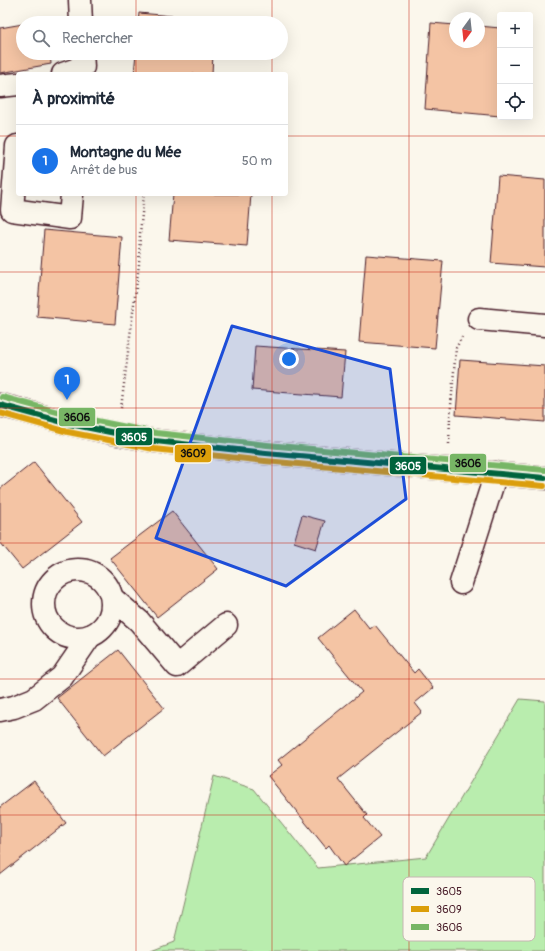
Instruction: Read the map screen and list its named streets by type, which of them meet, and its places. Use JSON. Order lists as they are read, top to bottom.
{
  "lines": ["transit line 3606", "transit line 3605", "transit line 3609"],
  "legend": ["3605", "3609", "3606"],
  "north": "bottom",
  "page": {
    "map_buttons": ["+", "−"],
    "search": "Rechercher",
    "heading": "À proximité",
    "list": [
      {
        "mark": "1",
        "name": "Montagne du Mée",
        "note": "Arrêt de bus",
        "value": "50 m"
      }
    ],
    "pins": "1"
  }
}
